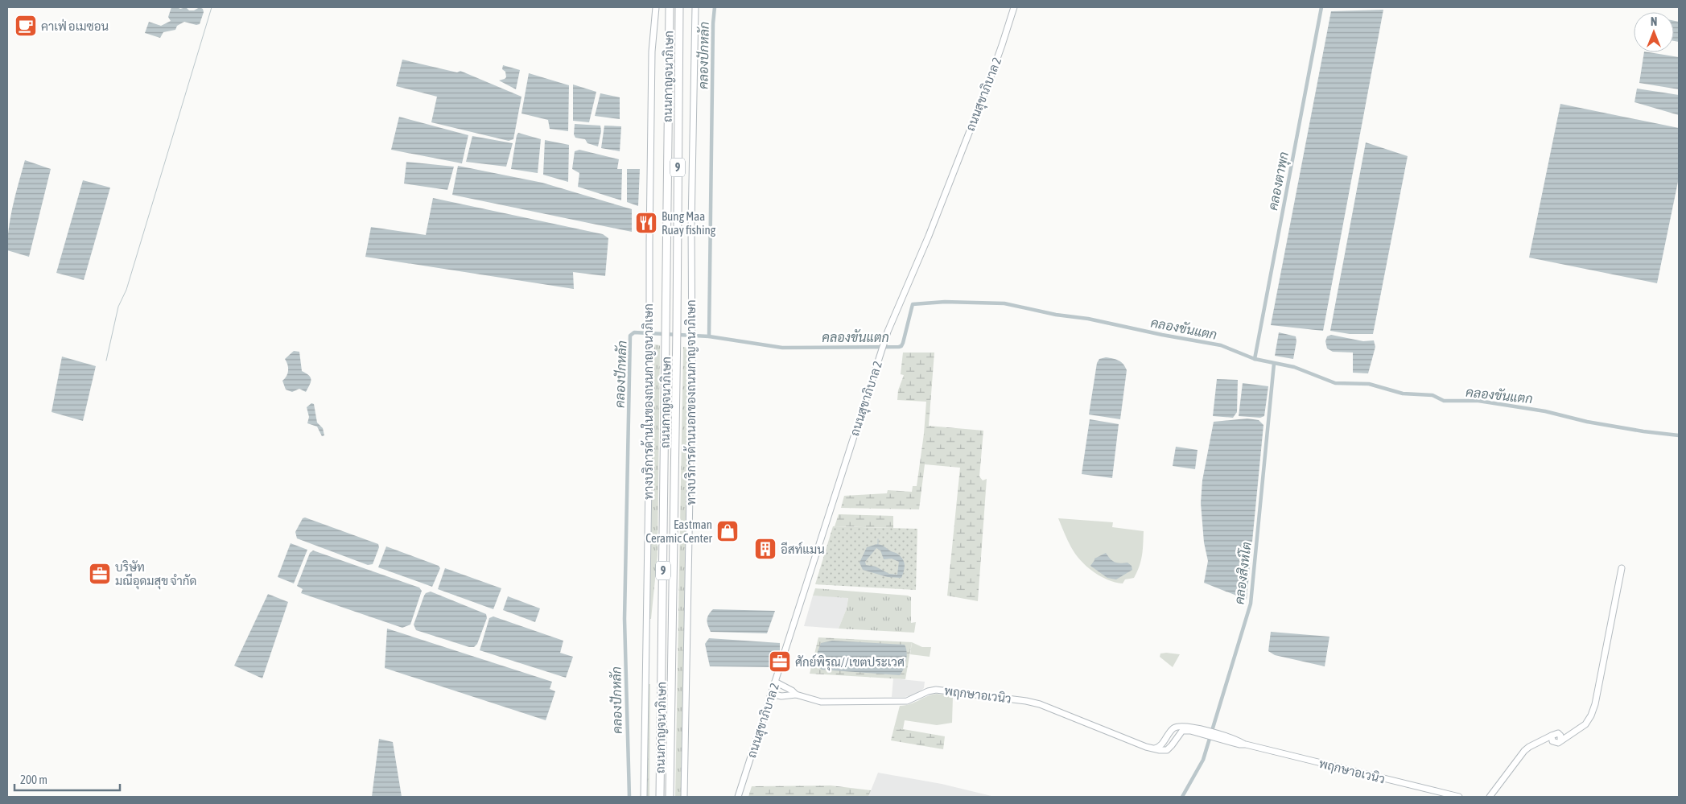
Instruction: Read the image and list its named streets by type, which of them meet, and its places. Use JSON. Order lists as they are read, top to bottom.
{
  "streets": {
    "highway": ["ถนนกาญจนาภิเษก", "9"],
    "street": [
      "ถนนสุขาภิบาล 2",
      "ทางบริการด้านในของถนนกาญจนาภิเษก",
      "ทางบริการด้านนอกของถนนกาญจนาภิเษก",
      "พฤกษาอเวนิว"
    ]
  },
  "crossings": [
    ["ถนนสุขาภิบาล 2", "พฤกษาอเวนิว"]
  ],
  "water": [
    "คลองปักหลัก",
    "คลองตาพุก",
    "คลองขันแตก",
    "คลองสิงห์โต"
  ],
  "places": {
    "cafe": ["คาเฟ่ อเมซอน"],
    "restaurant": ["Bung Maa Ruay fishing"],
    "shop": ["Eastman Ceramic Center"],
    "building": ["อีสท์แมน"],
    "office": ["บริษัท มณีอุดมสุข จำกัด", "ศักย์พิรุณ//เขตประเวศ"]
  },
  "scale_bar": "200 m",
  "north": "top"
}
